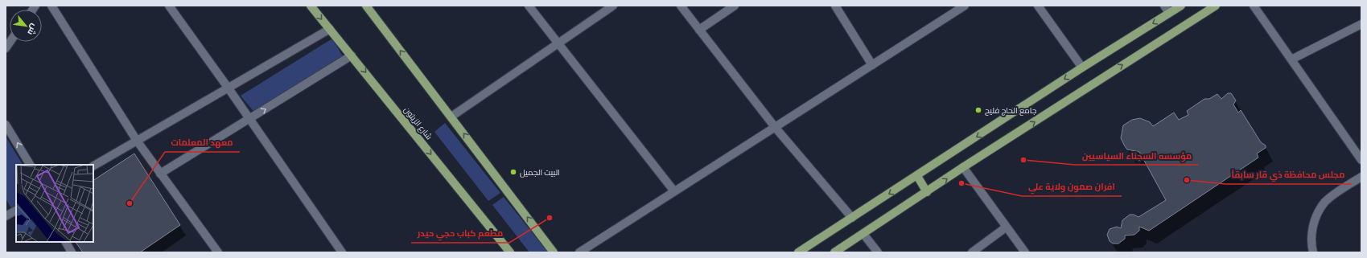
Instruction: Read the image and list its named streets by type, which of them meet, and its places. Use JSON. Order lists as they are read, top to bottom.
{
  "streets": {
    "main road": ["شارع الزيتون"]
  },
  "places": [
    "جامع الحاج فليح",
    "مؤسسه السجناء السياسيين",
    "البيت الجميل",
    "مجلس محافظة ذي قار سابقاً",
    "افران صمون ولاية علي",
    "معهد المعلمات",
    "مطعم كباب حجي حيدر"
  ],
  "north": "bottom right"
}
